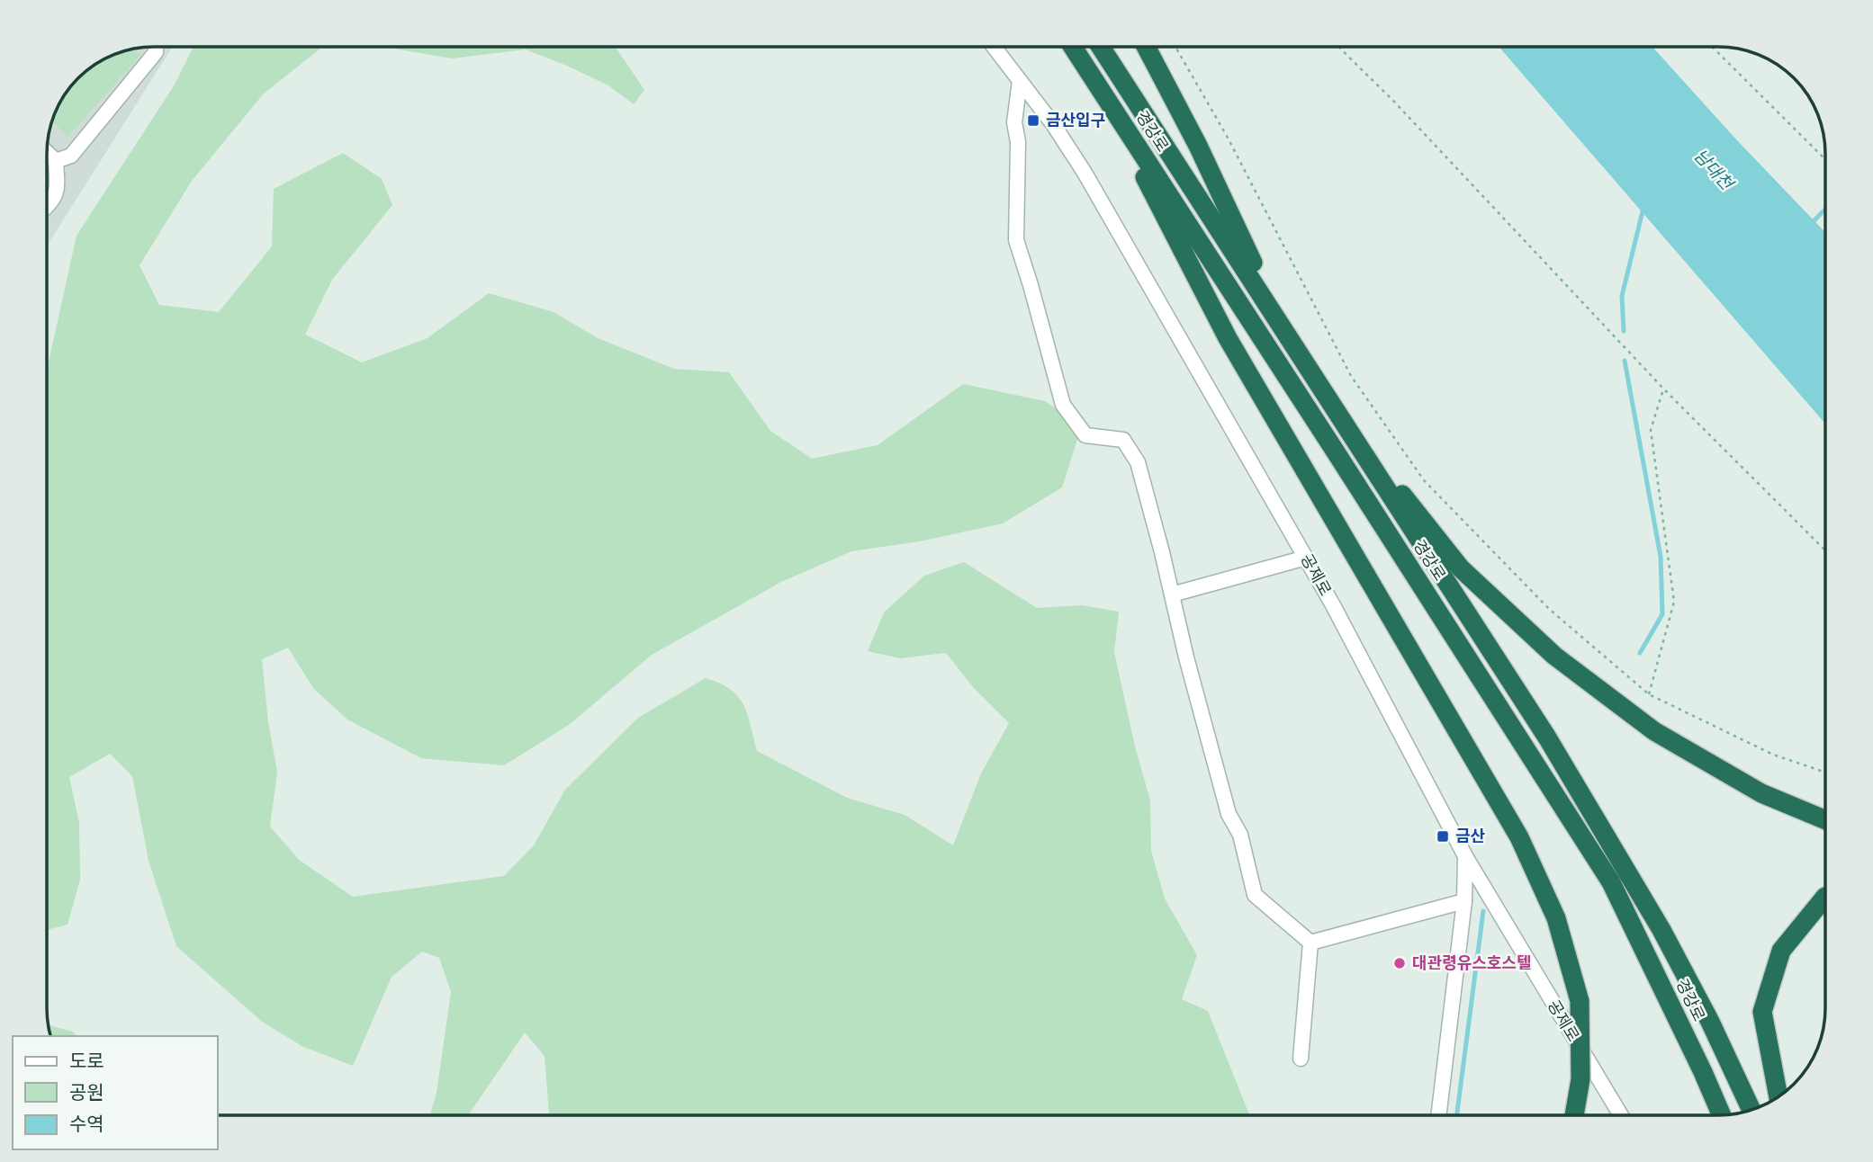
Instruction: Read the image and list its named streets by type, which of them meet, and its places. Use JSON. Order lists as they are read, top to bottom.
{
  "streets": {
    "highway": ["경강로"],
    "street": ["공제로"]
  },
  "water": ["남대천"],
  "places": {
    "transit": ["금산입구", "금산"],
    "other": ["대관령유스호스텔"]
  },
  "legend": ["도로", "공원", "수역"]
}
